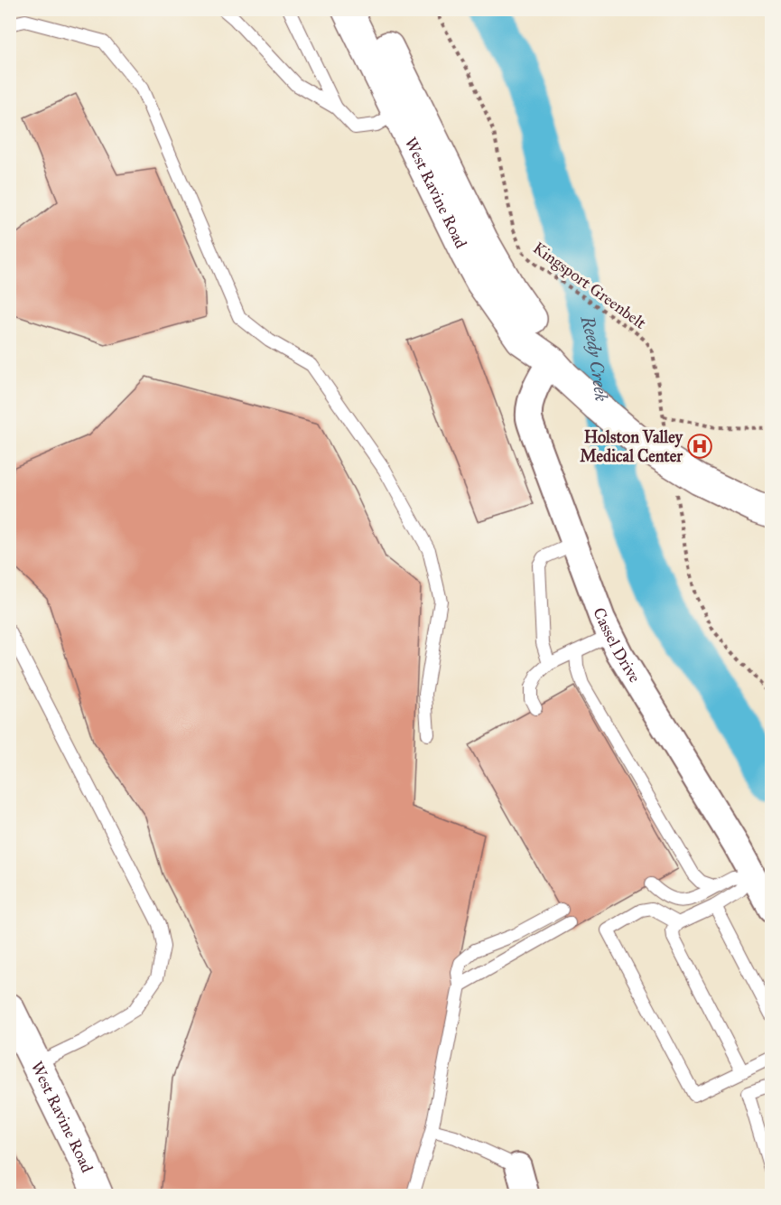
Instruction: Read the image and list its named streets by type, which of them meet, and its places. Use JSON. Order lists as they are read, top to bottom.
{
  "streets": {
    "street": ["West Ravine Road", "Cassel Drive"],
    "path": ["Kingsport Greenbelt"]
  },
  "crossings": [
    ["West Ravine Road", "Cassel Drive"]
  ],
  "water": ["Reedy Creek"],
  "places": {
    "hospital": ["Holston Valley Medical Center"]
  }
}
